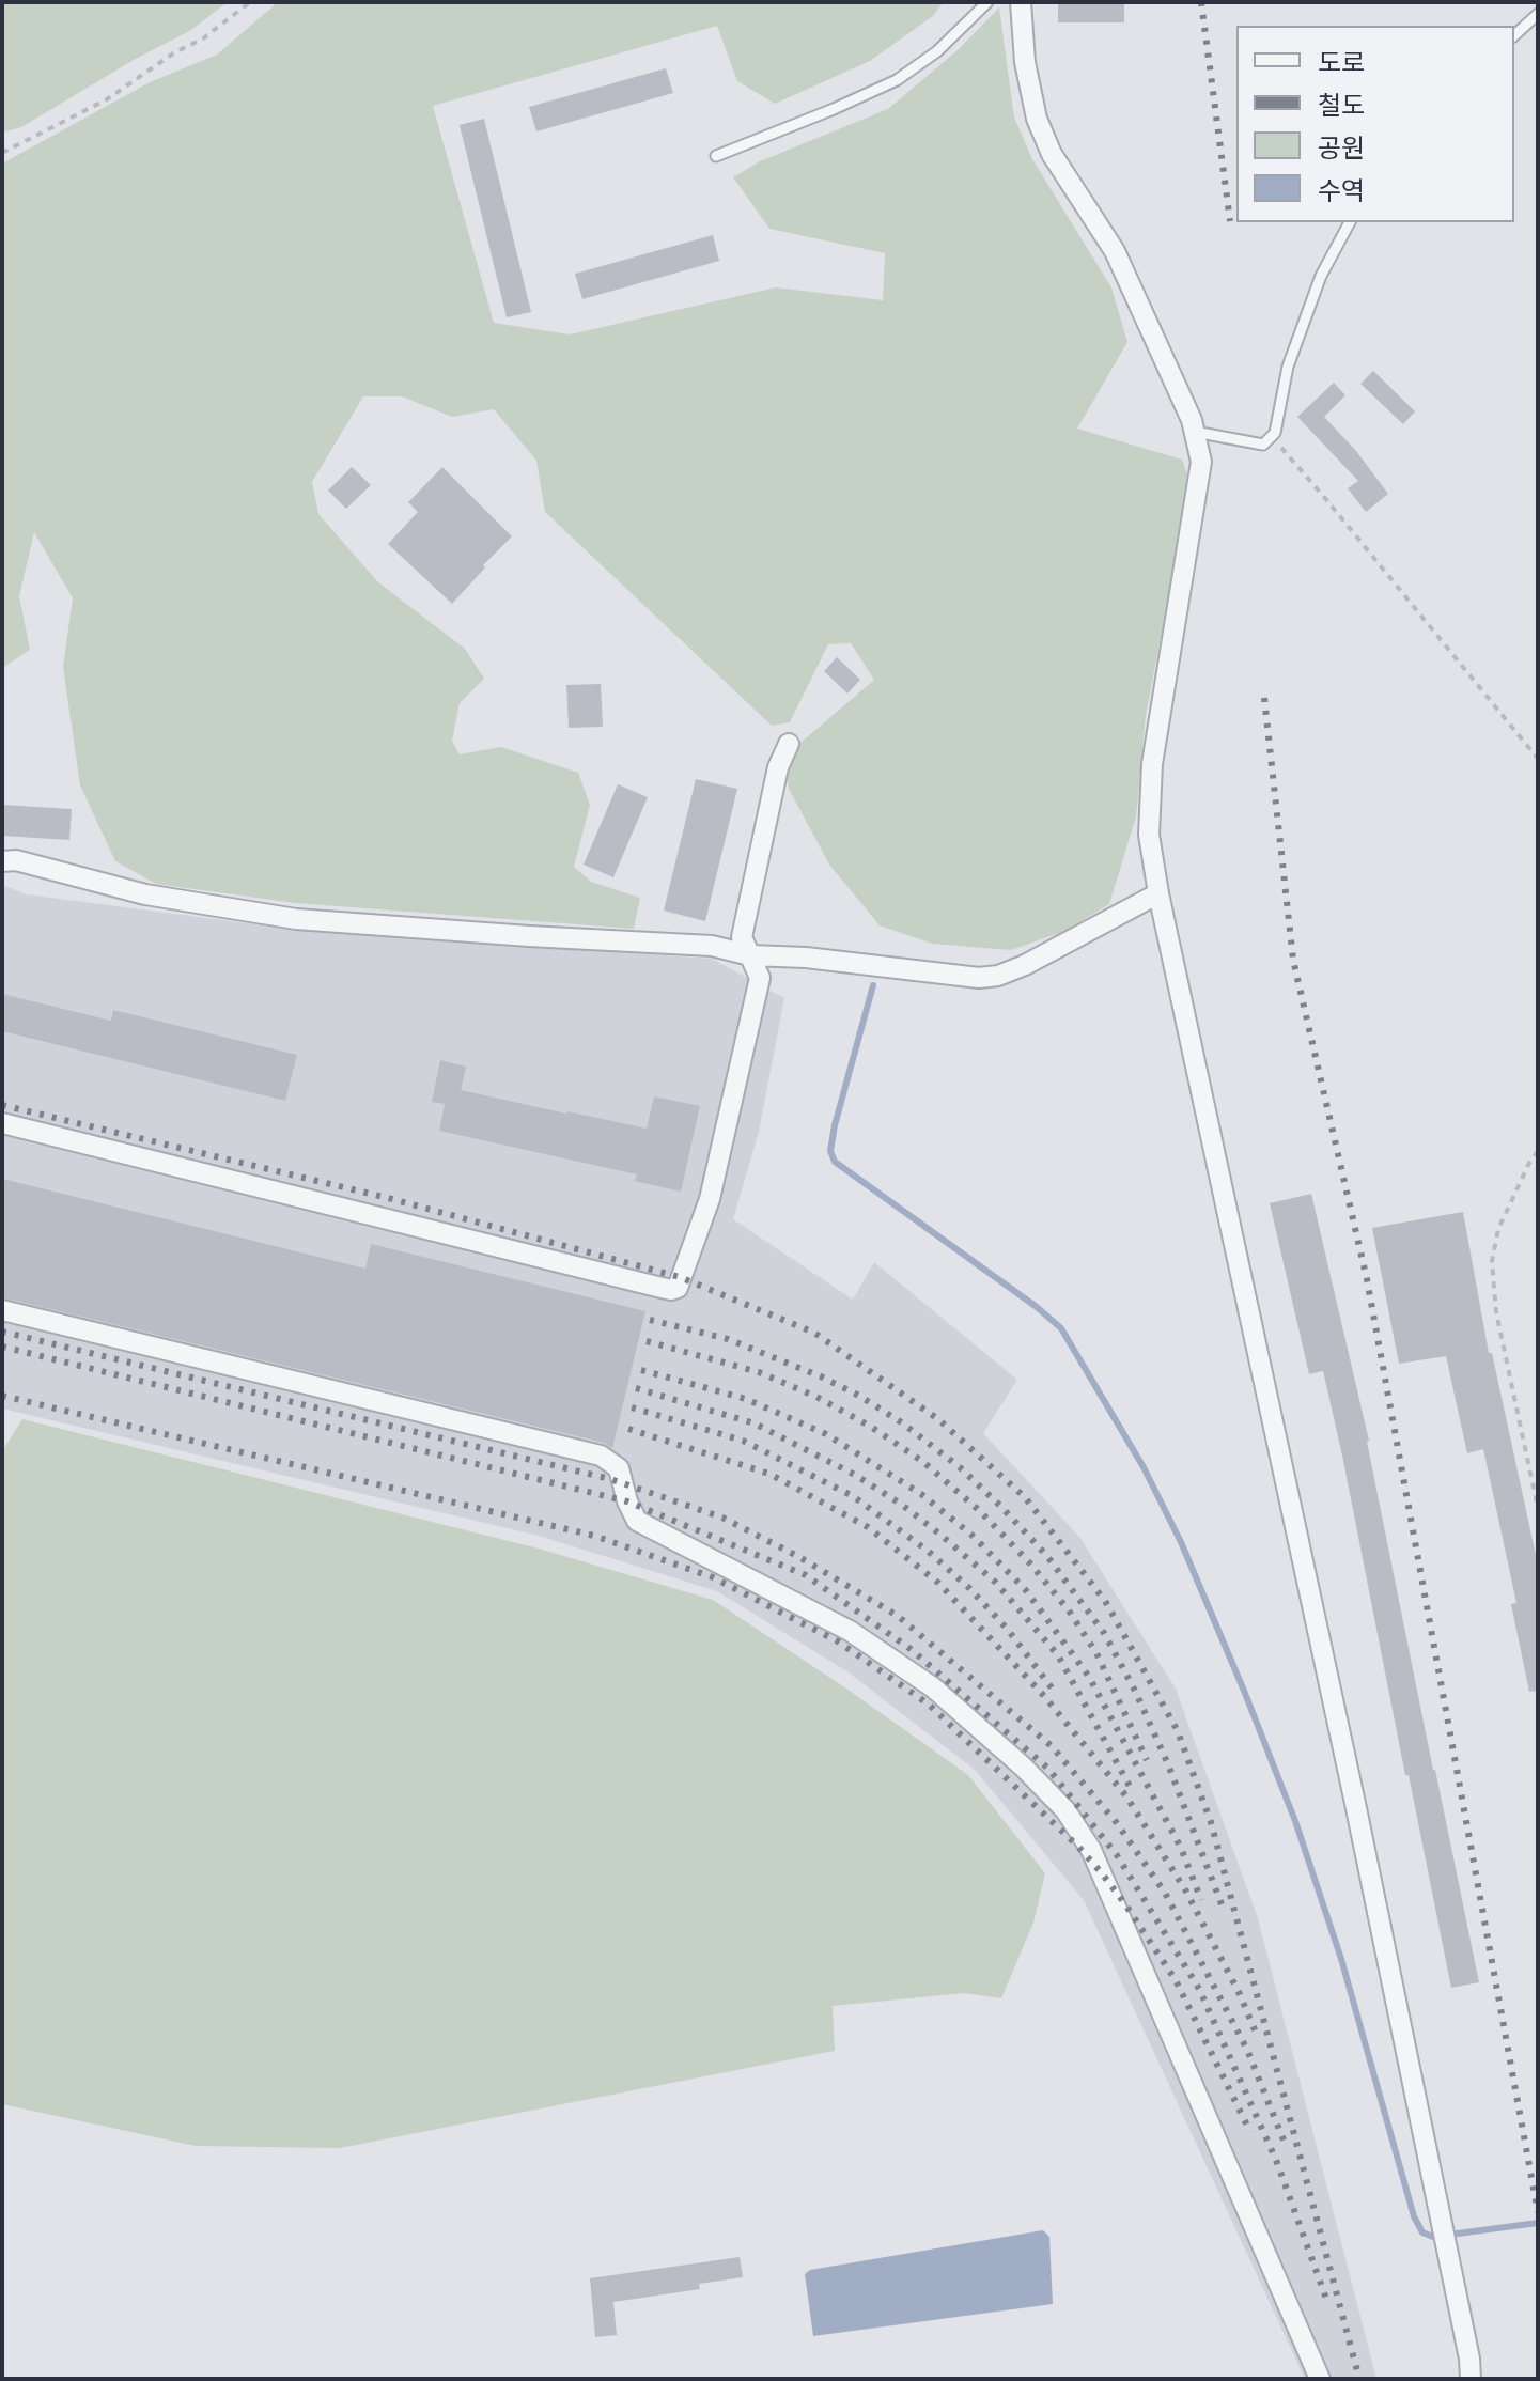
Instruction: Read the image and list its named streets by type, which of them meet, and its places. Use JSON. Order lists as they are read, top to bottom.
{
  "legend": [
    "도로",
    "철도",
    "공원",
    "수역"
  ]
}
